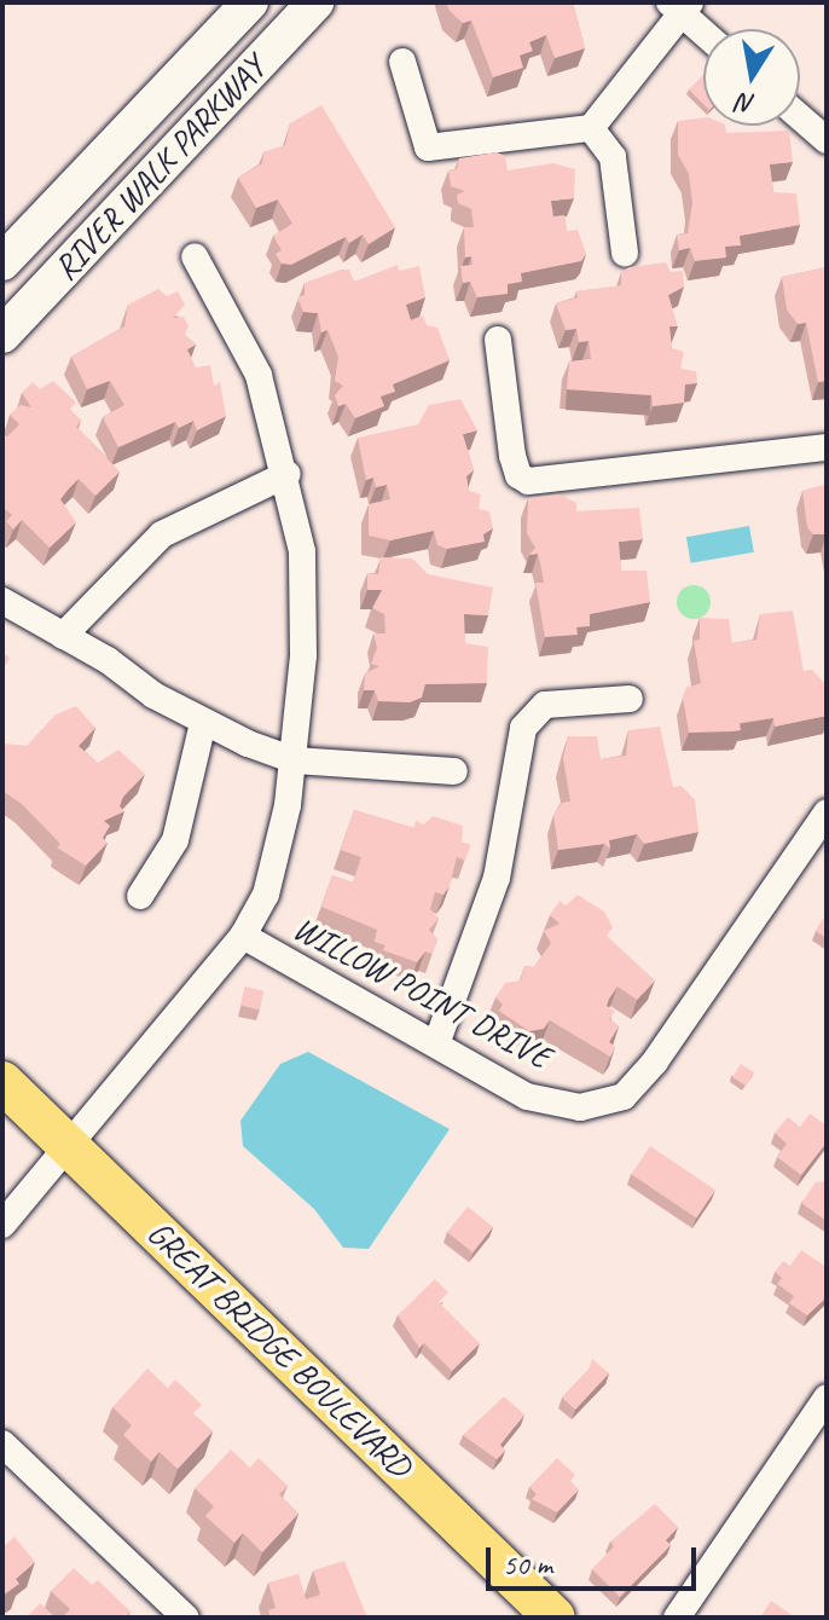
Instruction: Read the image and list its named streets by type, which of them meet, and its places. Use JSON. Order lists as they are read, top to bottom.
{
  "streets": {
    "main road": ["GREAT BRIDGE BOULEVARD"],
    "street": ["RIVER WALK PARKWAY", "WILLOW POINT DRIVE"]
  },
  "crossings": [
    ["WILLOW POINT DRIVE", "GREAT BRIDGE BOULEVARD"]
  ],
  "scale_bar": "50 m",
  "north": "bottom"
}
